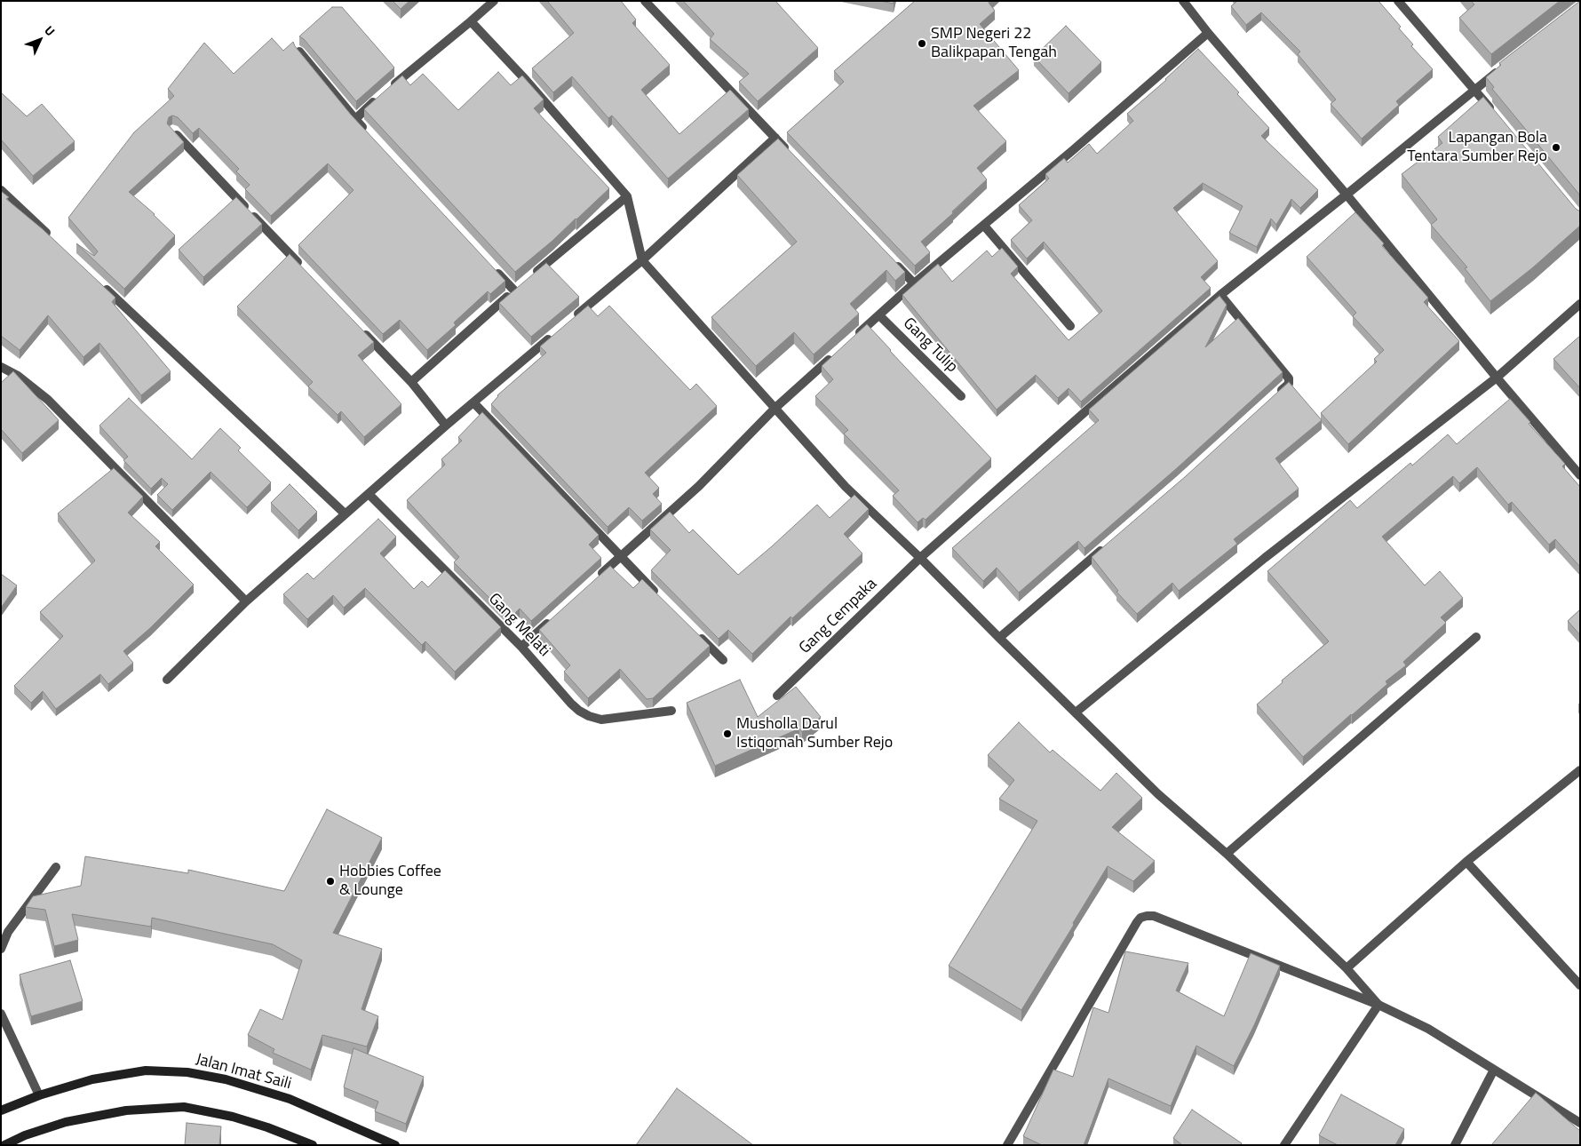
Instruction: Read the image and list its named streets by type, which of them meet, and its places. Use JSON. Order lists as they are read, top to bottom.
{
  "streets": {
    "main road": ["Jalan Imat Saili"],
    "street": ["Gang Tulip", "Gang Cempaka", "Gang Melati"]
  },
  "places": [
    "SMP Negeri 22 Balikpapan Tengah",
    "Lapangan Bola Tentara Sumber Rejo",
    "Musholla Darul Istiqomah Sumber Rejo",
    "Hobbies Coffee & Lounge"
  ],
  "north": "top right"
}
